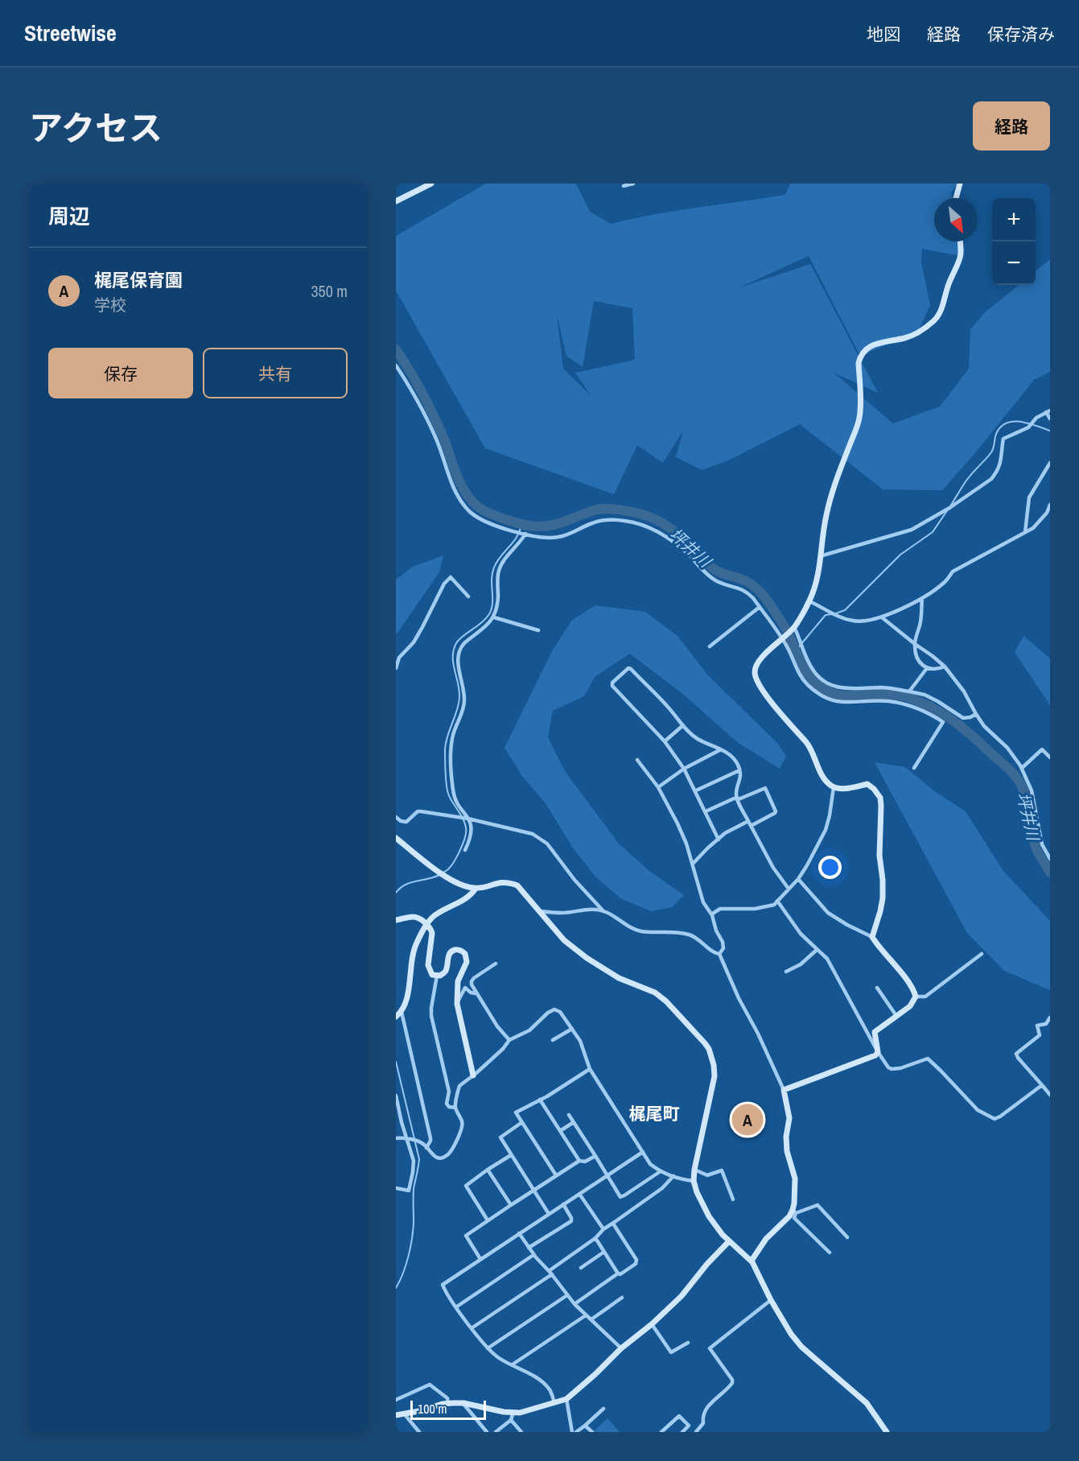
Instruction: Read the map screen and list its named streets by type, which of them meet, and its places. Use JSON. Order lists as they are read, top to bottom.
{
  "districts": ["梶尾町"],
  "water": ["坪井川"],
  "scale_bar": "100 m",
  "north": "bottom right",
  "page": {
    "header": "Streetwise",
    "nav": ["地図", "経路", "保存済み"],
    "title": "アクセス",
    "buttons": [
      "経路",
      ["保存", "共有"]
    ],
    "heading": "周辺",
    "map_buttons": ["+", "−"],
    "list": [
      {
        "mark": "A",
        "name": "梶尾保育園",
        "note": "学校",
        "value": "350 m"
      }
    ],
    "pins": "A",
    "scale": "100 m"
  }
}
